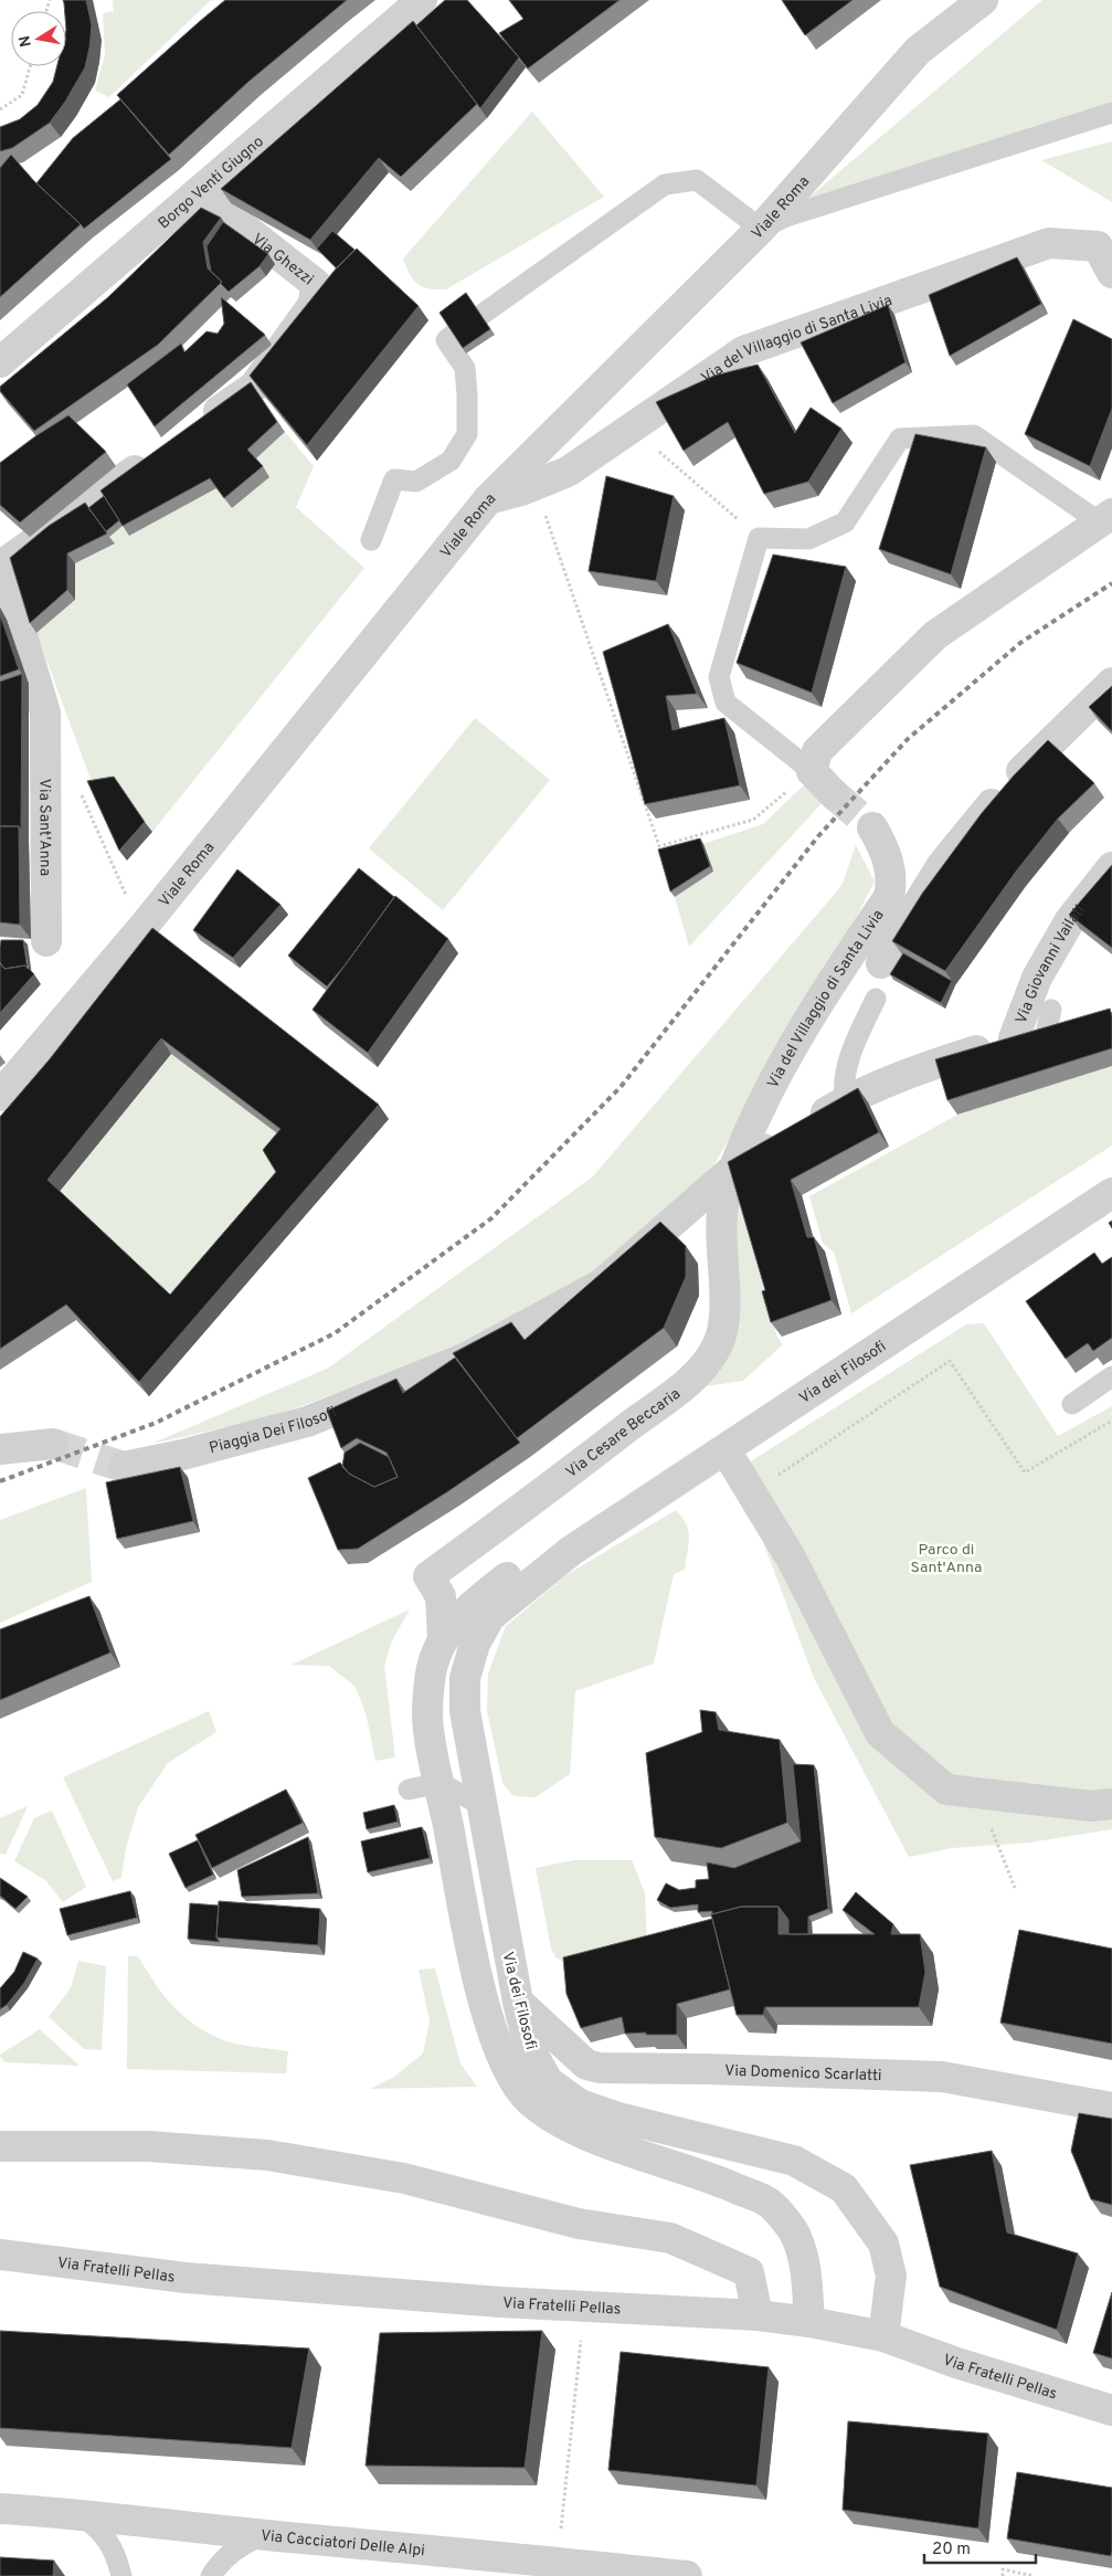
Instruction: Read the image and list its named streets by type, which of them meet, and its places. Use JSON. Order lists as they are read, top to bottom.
{
  "streets": {
    "street": [
      "Borgo Venti Giugno",
      "Viale Roma",
      "Via Ghezzi",
      "Via del Villaggio di Santa Livia",
      "Via Sant'Anna",
      "Via Giovanni Vailati",
      "Via dei Filosofi",
      "Piaggia Dei Filosofi",
      "Via Cesare Beccaria",
      "Via Domenico Scarlatti",
      "Via Fratelli Pellas",
      "Via Cacciatori Delle Alpi"
    ]
  },
  "crossings": [
    ["Borgo Venti Giugno", "Via Ghezzi"],
    ["Viale Roma", "Via del Villaggio di Santa Livia"],
    ["Via del Villaggio di Santa Livia", "Piaggia Dei Filosofi"],
    ["Via del Villaggio di Santa Livia", "Via Cesare Beccaria"],
    ["Via Giovanni Vailati", "Piaggia Dei Filosofi"],
    ["Via dei Filosofi", "Via Cesare Beccaria"],
    ["Via dei Filosofi", "Via Domenico Scarlatti"],
    ["Via dei Filosofi", "Via Fratelli Pellas"],
    ["Piaggia Dei Filosofi", "Via Cesare Beccaria"]
  ],
  "parks": ["Parco di Sant'Anna"],
  "scale_bar": "20 m",
  "north": "left"
}
